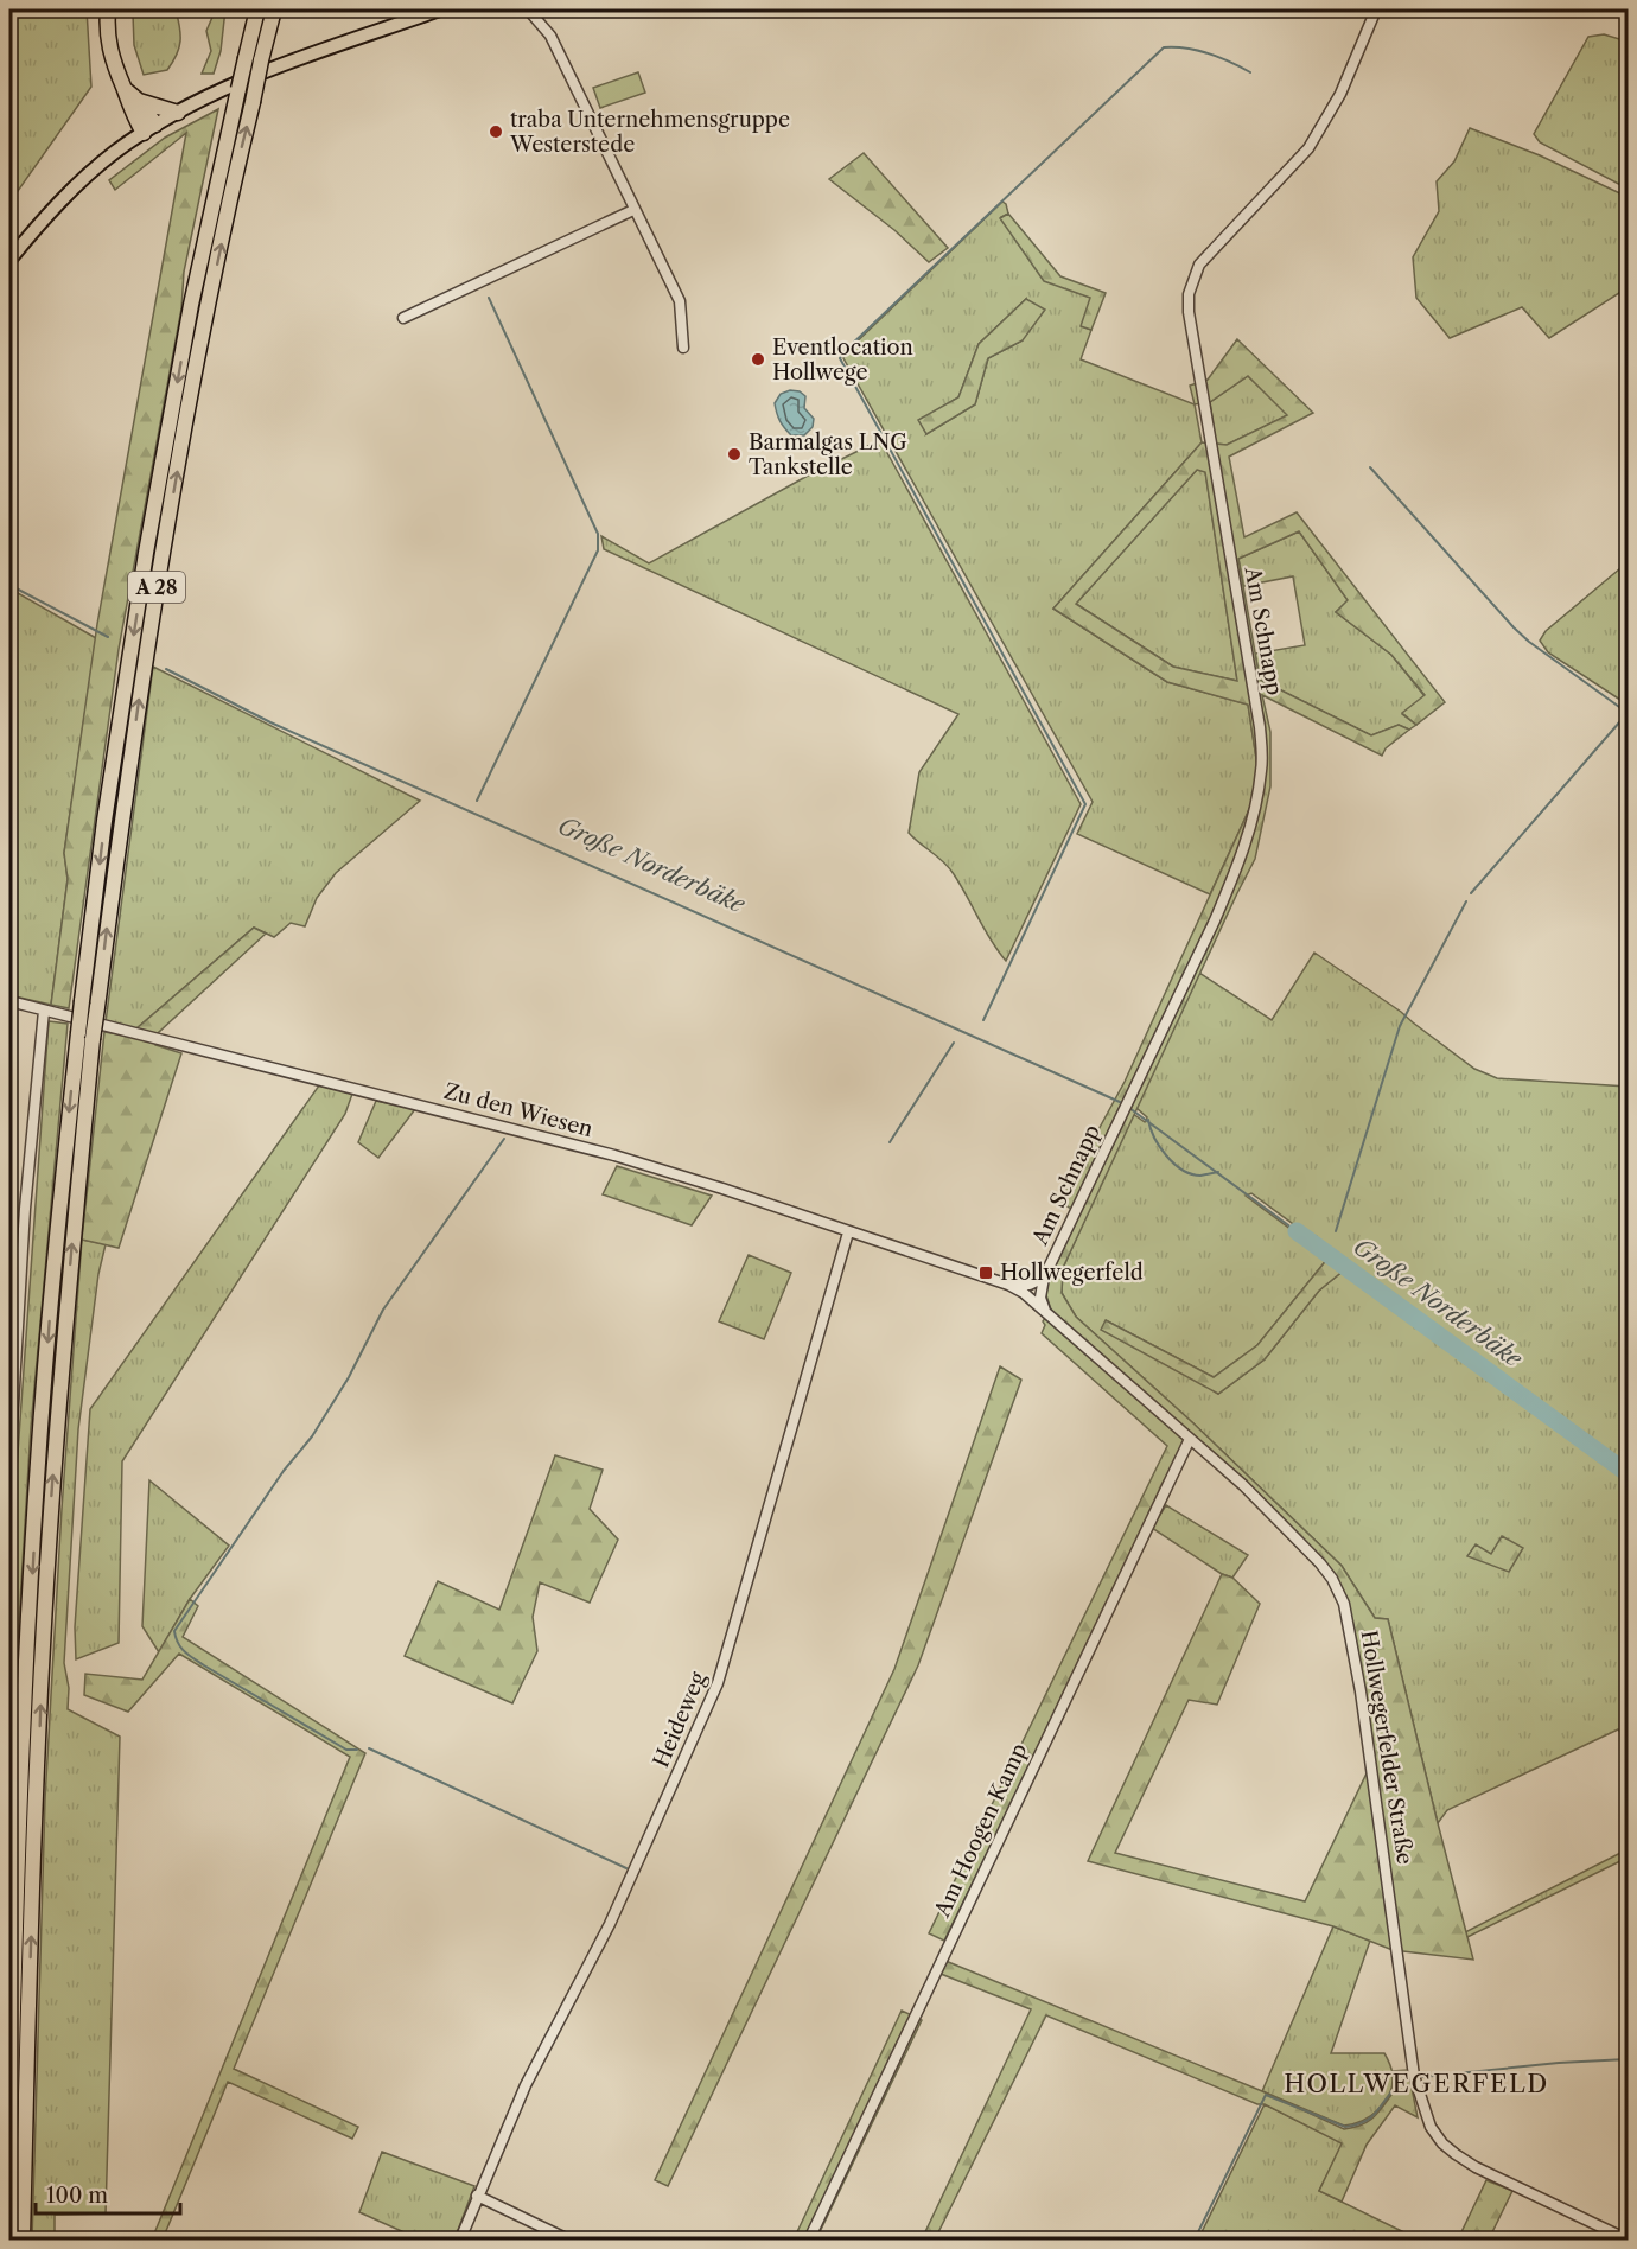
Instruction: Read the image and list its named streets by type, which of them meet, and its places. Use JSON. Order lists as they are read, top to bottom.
{
  "streets": {
    "highway": ["A 28"],
    "street": [
      "Am Schnapp",
      "Zu den Wiesen",
      "Heideweg",
      "Hollwegerfelder Straße",
      "Am Hoogen Kamp"
    ]
  },
  "crossings": [
    ["Am Schnapp", "Zu den Wiesen"],
    ["Am Schnapp", "Hollwegerfelder Straße"],
    ["Zu den Wiesen", "Heideweg"],
    ["Zu den Wiesen", "Hollwegerfelder Straße"],
    ["Hollwegerfelder Straße", "Am Hoogen Kamp"]
  ],
  "districts": ["HOLLWEGERFELD"],
  "water": ["Große Norderbäke"],
  "places": {
    "other": ["traba Unternehmensgruppe Westerstede", "Eventlocation Hollwege", "Barmalgas LNG Tankstelle"],
    "transit": ["Hollwegerfeld"]
  },
  "scale_bar": "100 m"
}
